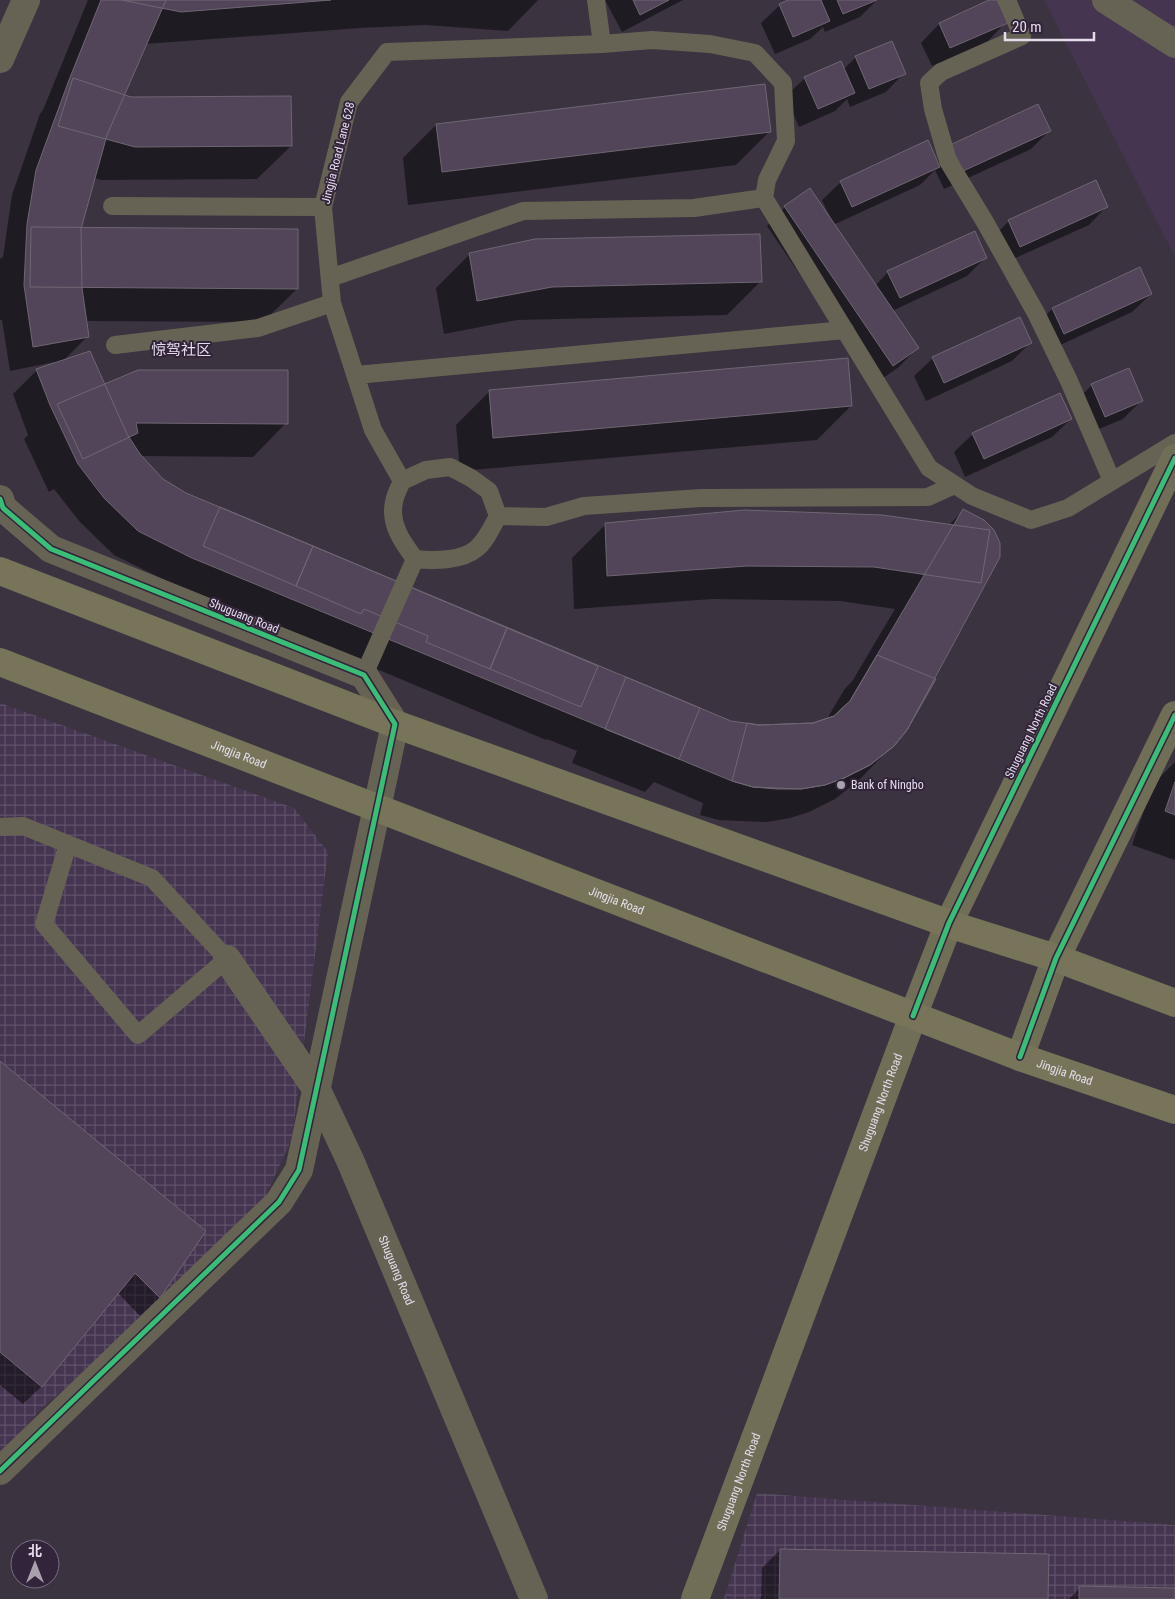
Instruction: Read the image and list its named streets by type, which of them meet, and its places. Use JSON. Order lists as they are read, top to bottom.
{
  "streets": {
    "main road": ["Shuguang North Road", "Jingjia Road"],
    "street": ["Shuguang Road"],
    "lane": ["Jingjia Road Lane 628"]
  },
  "crossings": [
    ["Shuguang North Road", "Jingjia Road"]
  ],
  "districts": ["惊驾社区"],
  "places": ["Bank of Ningbo"],
  "scale_bar": "20 m",
  "north": "top"
}
